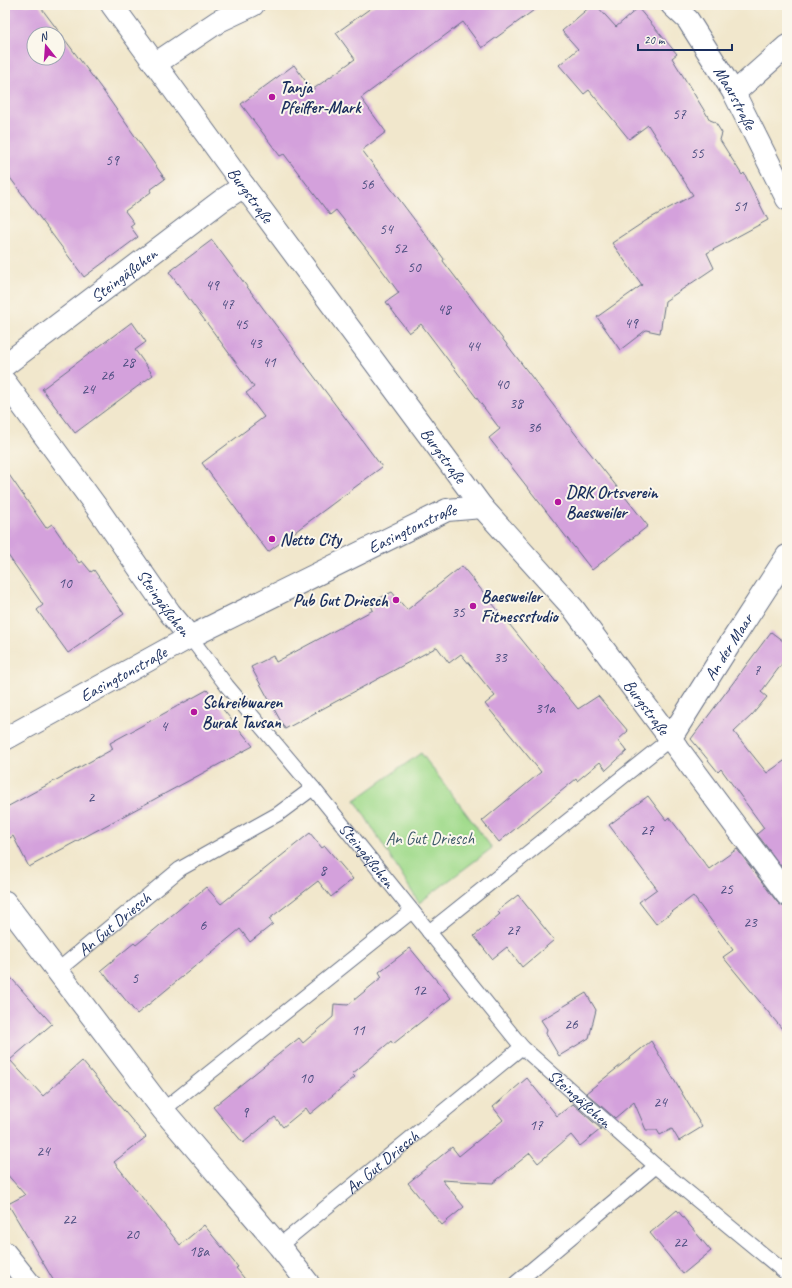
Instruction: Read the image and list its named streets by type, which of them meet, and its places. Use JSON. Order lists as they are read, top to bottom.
{
  "streets": {
    "street": [
      "Maarstraße",
      "Burgstraße",
      "Steingäßchen",
      "Easingtonstraße",
      "An der Maar"
    ],
    "lane": ["An Gut Driesch"]
  },
  "crossings": [
    ["Burgstraße", "Steingäßchen"],
    ["Burgstraße", "Easingtonstraße"],
    ["Burgstraße", "An der Maar"],
    ["Steingäßchen", "Easingtonstraße"],
    ["Steingäßchen", "An Gut Driesch"]
  ],
  "parks": ["An Gut Driesch"],
  "places": [
    "Tanja Pfeiffer-Mark",
    "DRK Ortsverein Baesweiler",
    "Netto City",
    "Pub Gut Driesch",
    "Baesweiler Fitnessstudio",
    "Schreibwaren Burak Tavsan"
  ],
  "house_numbers": [
    "57",
    "55",
    "59",
    "56",
    "51",
    "54",
    "52",
    "50",
    "49",
    "47",
    "48",
    "49",
    "45",
    "43",
    "44",
    "28",
    "41",
    "26",
    "40",
    "24",
    "38",
    "36",
    "10",
    "35",
    "33",
    "7",
    "31a",
    "4",
    "2",
    "27",
    "8",
    "25",
    "23",
    "6",
    "27",
    "5",
    "12",
    "26",
    "11",
    "10",
    "24",
    "9",
    "17",
    "24",
    "22",
    "20",
    "22",
    "18a"
  ],
  "scale_bar": "20 m",
  "north": "top"
}
